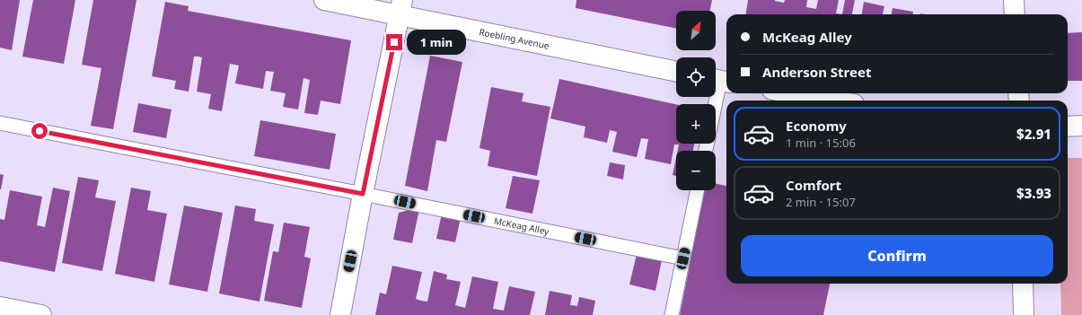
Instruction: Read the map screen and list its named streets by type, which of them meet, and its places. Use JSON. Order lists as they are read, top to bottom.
{
  "streets": {
    "street": ["Roebling Avenue"],
    "lane": ["McKeag Alley"]
  },
  "north": "top right",
  "page": {
    "map_buttons": ["+", "−"],
    "banner": ["McKeag Alley", "Anderson Street"],
    "bubble": "1 min",
    "list": [
      {
        "name": "Economy",
        "note": "1 min · 15:06",
        "value": "$2.91"
      },
      {
        "name": "Comfort",
        "note": "2 min · 15:07",
        "value": "$3.93"
      }
    ],
    "buttons": "Confirm"
  }
}
